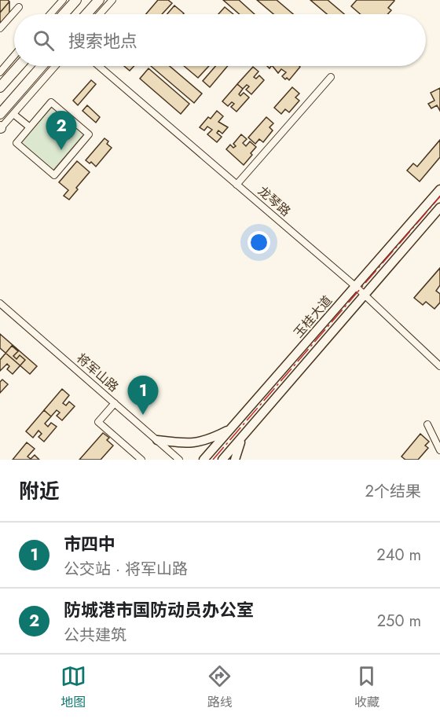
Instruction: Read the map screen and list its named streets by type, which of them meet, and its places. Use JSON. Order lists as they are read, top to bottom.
{
  "streets": {
    "main road": ["玉桂大道"],
    "street": ["龙琴路", "将军山路"]
  },
  "crossings": [
    ["龙琴路", "玉桂大道"]
  ],
  "page": {
    "search": "搜索地点",
    "pins": ["2", "1"],
    "heading": ["附近", "2个结果"],
    "list": [
      {
        "mark": "1",
        "name": "市四中",
        "note": "公交站 · 将军山路",
        "value": "240 m"
      },
      {
        "mark": "2",
        "name": "防城港市国防动员办公室",
        "note": "公共建筑",
        "value": "250 m"
      }
    ],
    "nav": ["地图", "路线", "收藏"]
  }
}
